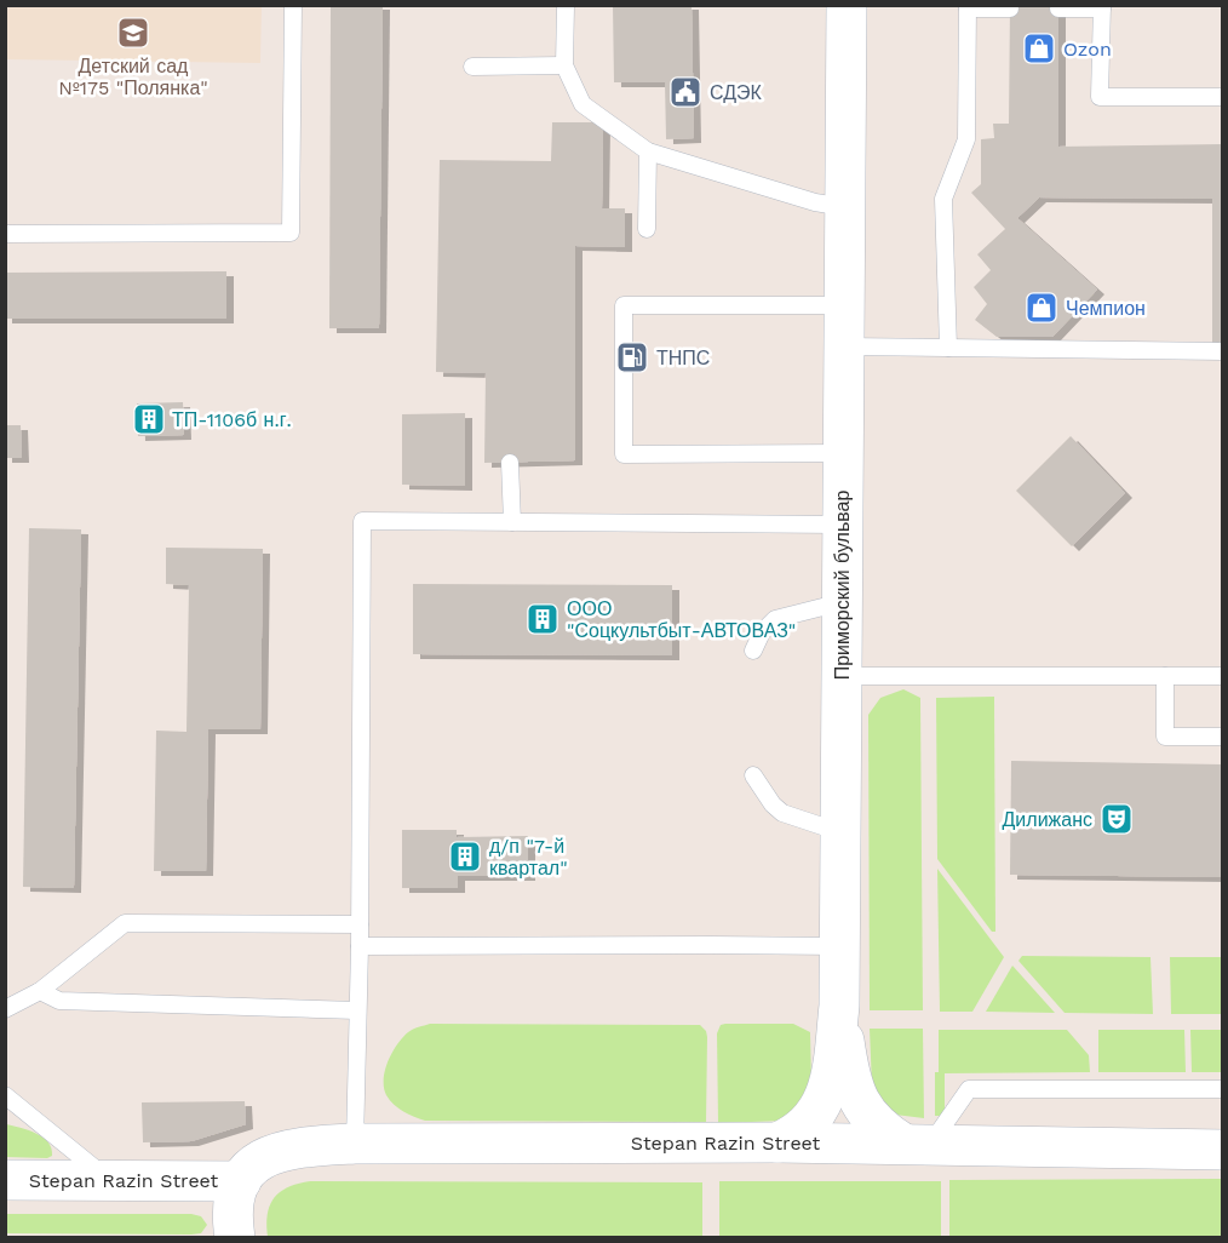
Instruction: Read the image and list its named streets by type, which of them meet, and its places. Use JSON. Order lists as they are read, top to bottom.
{
  "streets": {
    "main road": ["Приморский бульвар", "Stepan Razin Street"]
  },
  "crossings": [
    ["Приморский бульвар", "Stepan Razin Street"]
  ],
  "places": {
    "school or university": ["Детский сад №175 \"Полянка\""],
    "shop": ["Ozon", "Чемпион"],
    "public building": ["СДЭК"],
    "fuel station": ["ТНПС"],
    "building": ["ТП-1106б н.г.", "ООО \"Соцкультбыт-АВТОВАЗ\"", "д/п \"7-й квартал\""],
    "theatre": ["Дилижанс"]
  }
}
